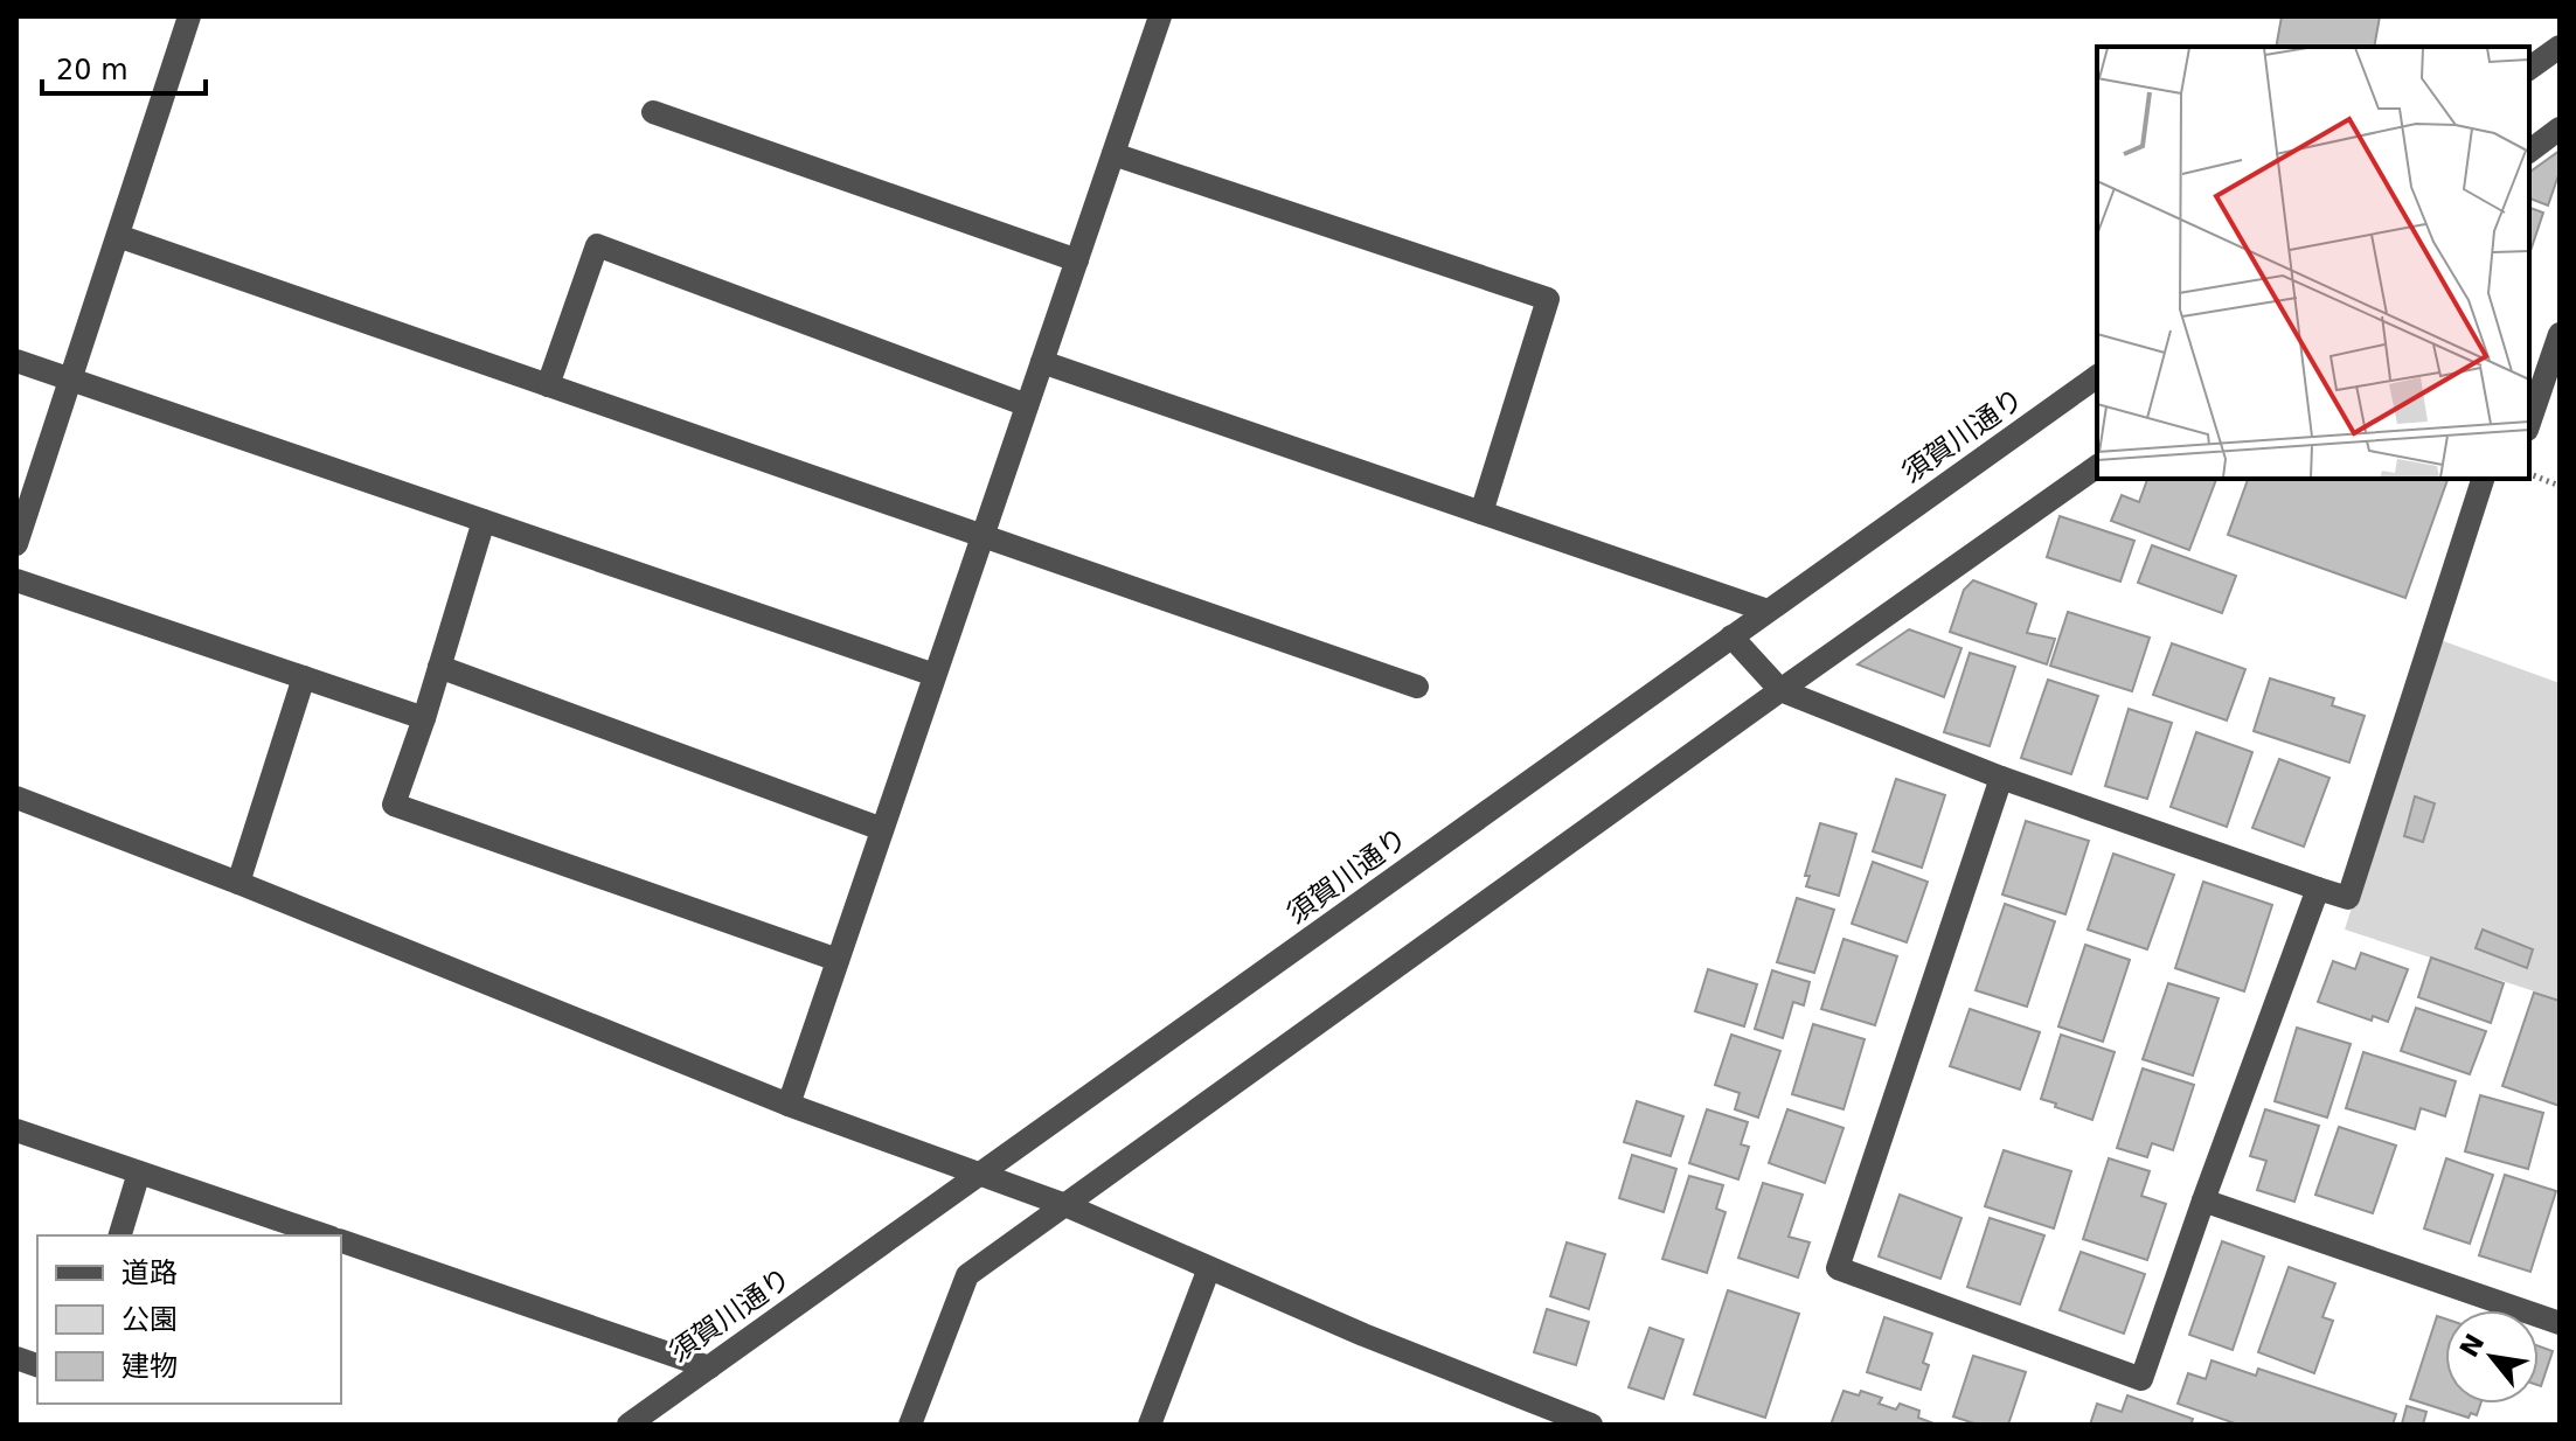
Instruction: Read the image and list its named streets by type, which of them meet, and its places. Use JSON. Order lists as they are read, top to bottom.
{
  "streets": {
    "street": ["須賀川通り"]
  },
  "legend": ["道路", "公園", "建物"],
  "scale_bar": "20 m",
  "north": "top left"
}
